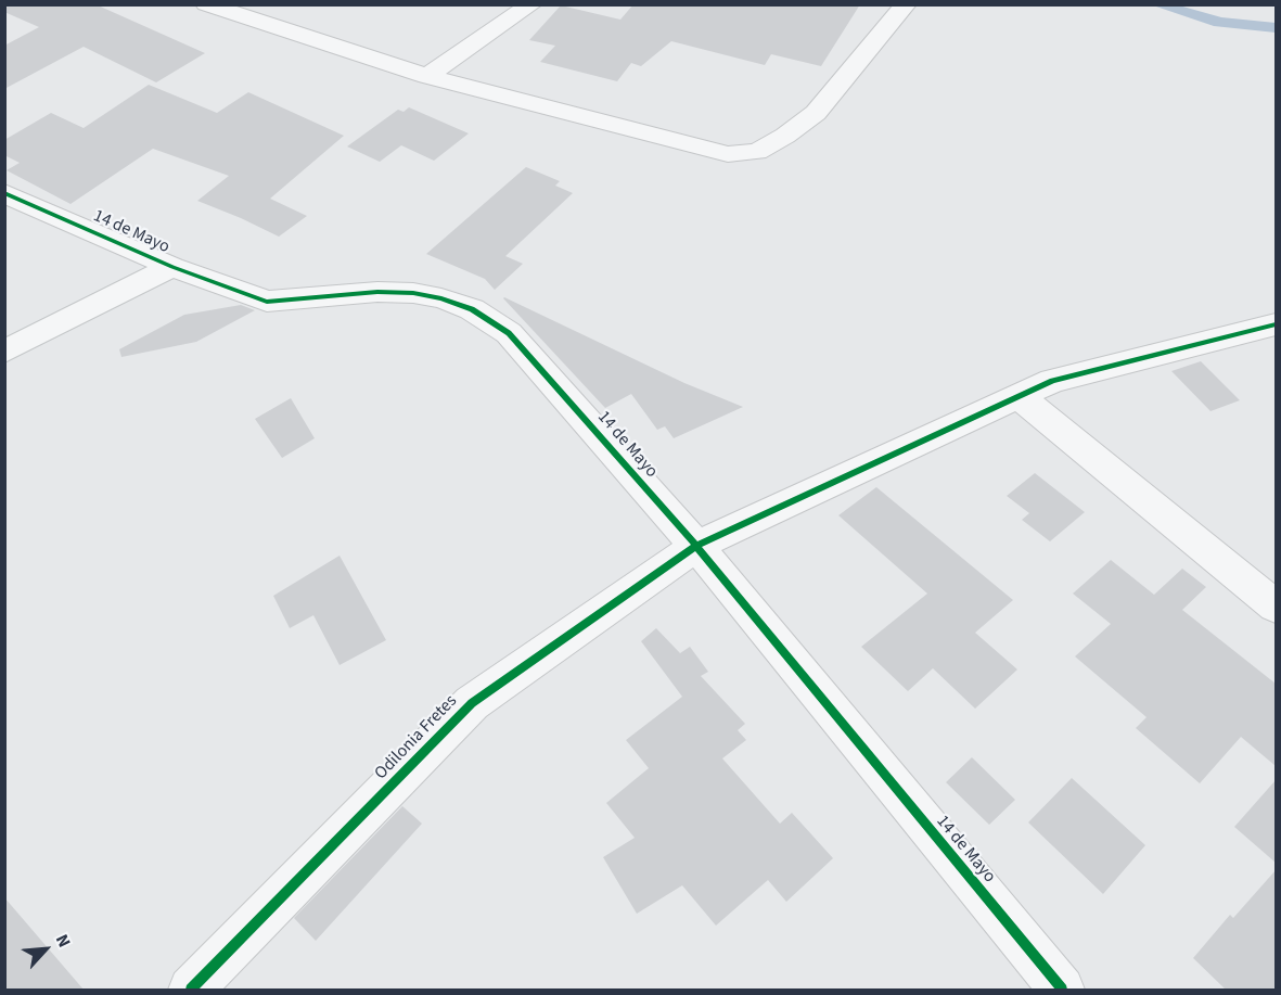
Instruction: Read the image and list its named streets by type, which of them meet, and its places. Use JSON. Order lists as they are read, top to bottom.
{
  "streets": {
    "street": ["14 de Mayo", "Odilonia Fretes"]
  },
  "crossings": [
    ["14 de Mayo", "Odilonia Fretes"]
  ],
  "north": "top right"
}
